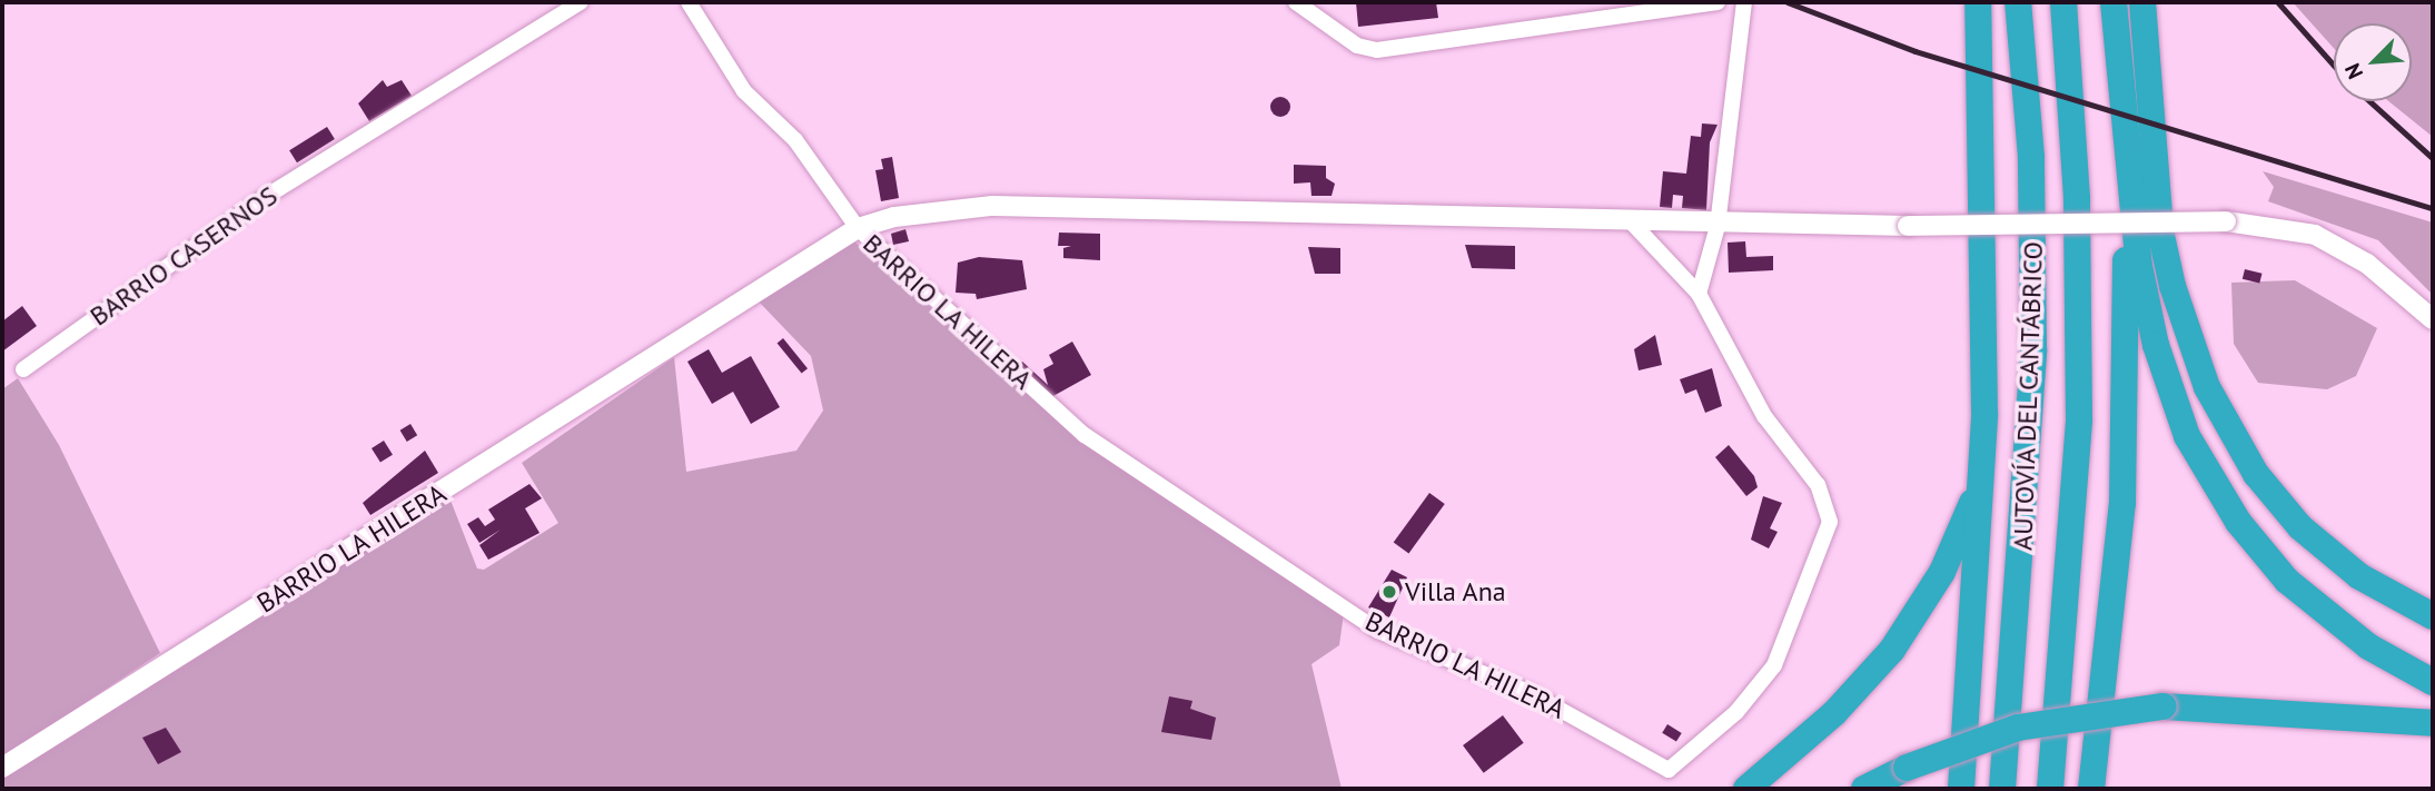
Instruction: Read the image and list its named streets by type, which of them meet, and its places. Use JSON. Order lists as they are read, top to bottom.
{
  "streets": {
    "highway": ["AUTOVÍA DEL CANTÁBRICO"],
    "street": ["BARRIO CASERNOS", "BARRIO LA HILERA"]
  },
  "places": ["Villa Ana"],
  "north": "bottom left"
}
